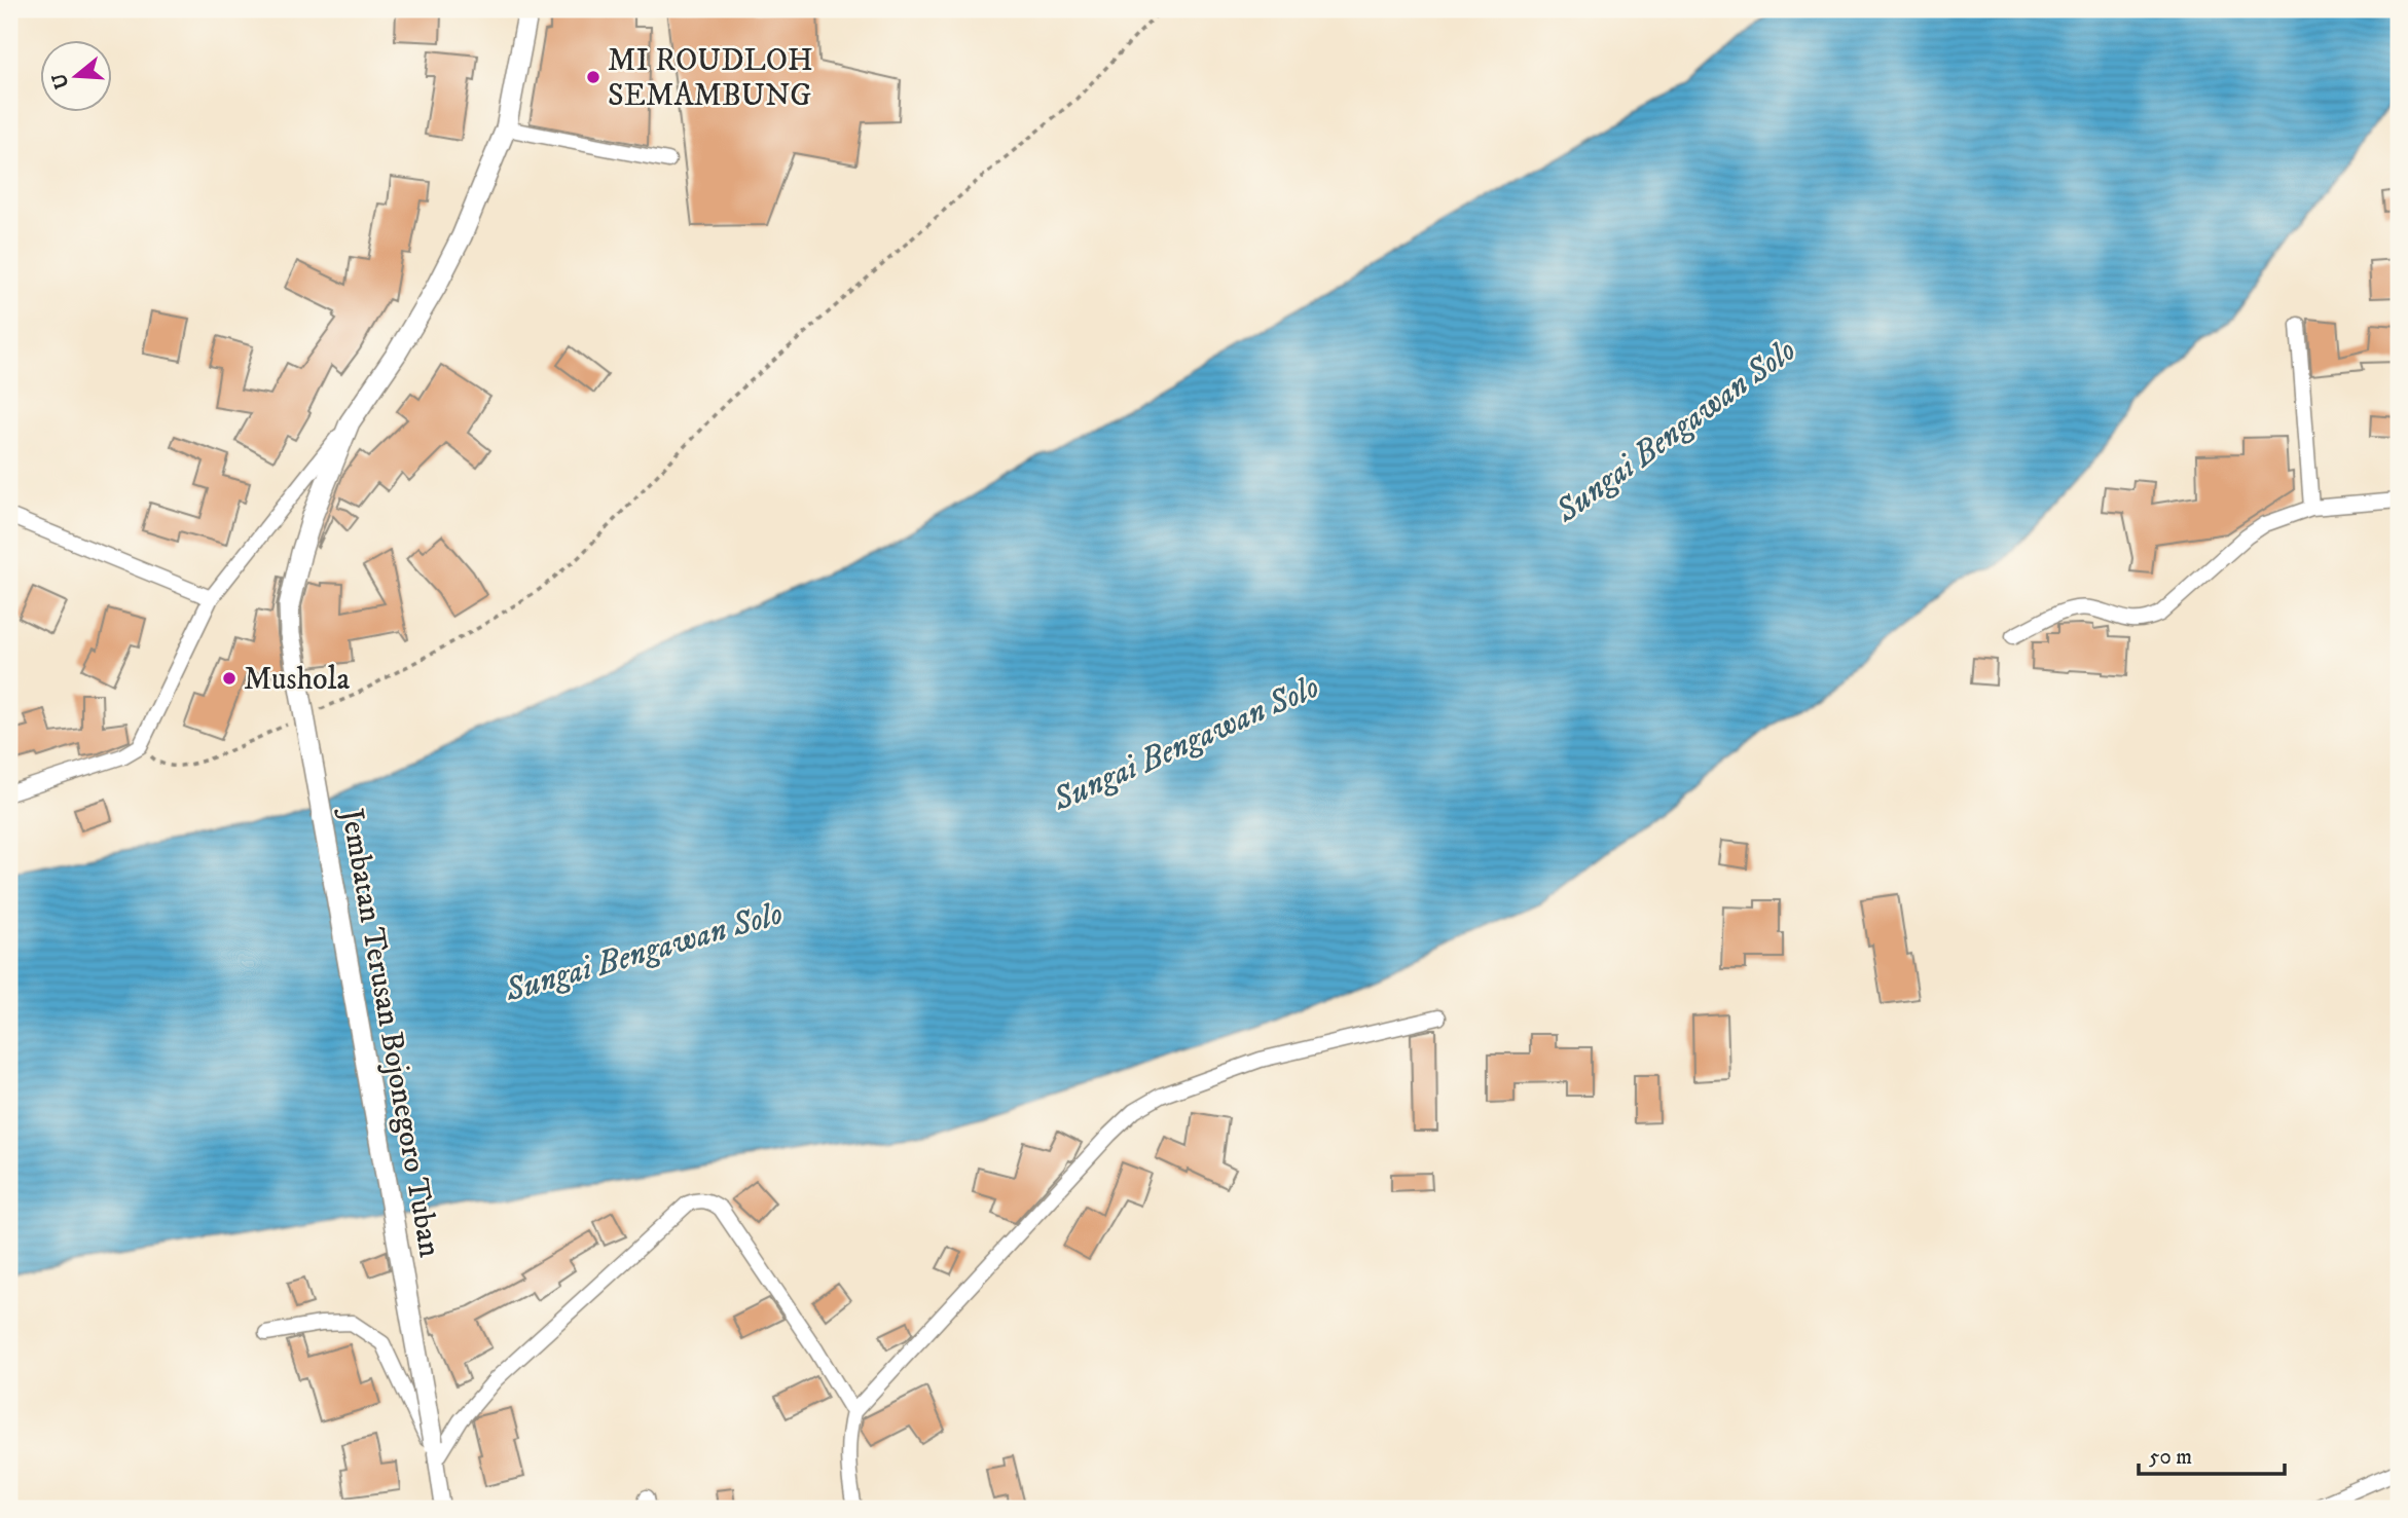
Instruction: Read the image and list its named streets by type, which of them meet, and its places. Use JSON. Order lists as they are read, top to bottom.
{
  "streets": {
    "street": ["Jembatan Terusan Bojonegoro Tuban"]
  },
  "water": ["Sungai Bengawan Solo"],
  "places": ["MI ROUDLOH SEMAMBUNG", "Mushola"],
  "scale_bar": "50 m",
  "north": "left"
}
